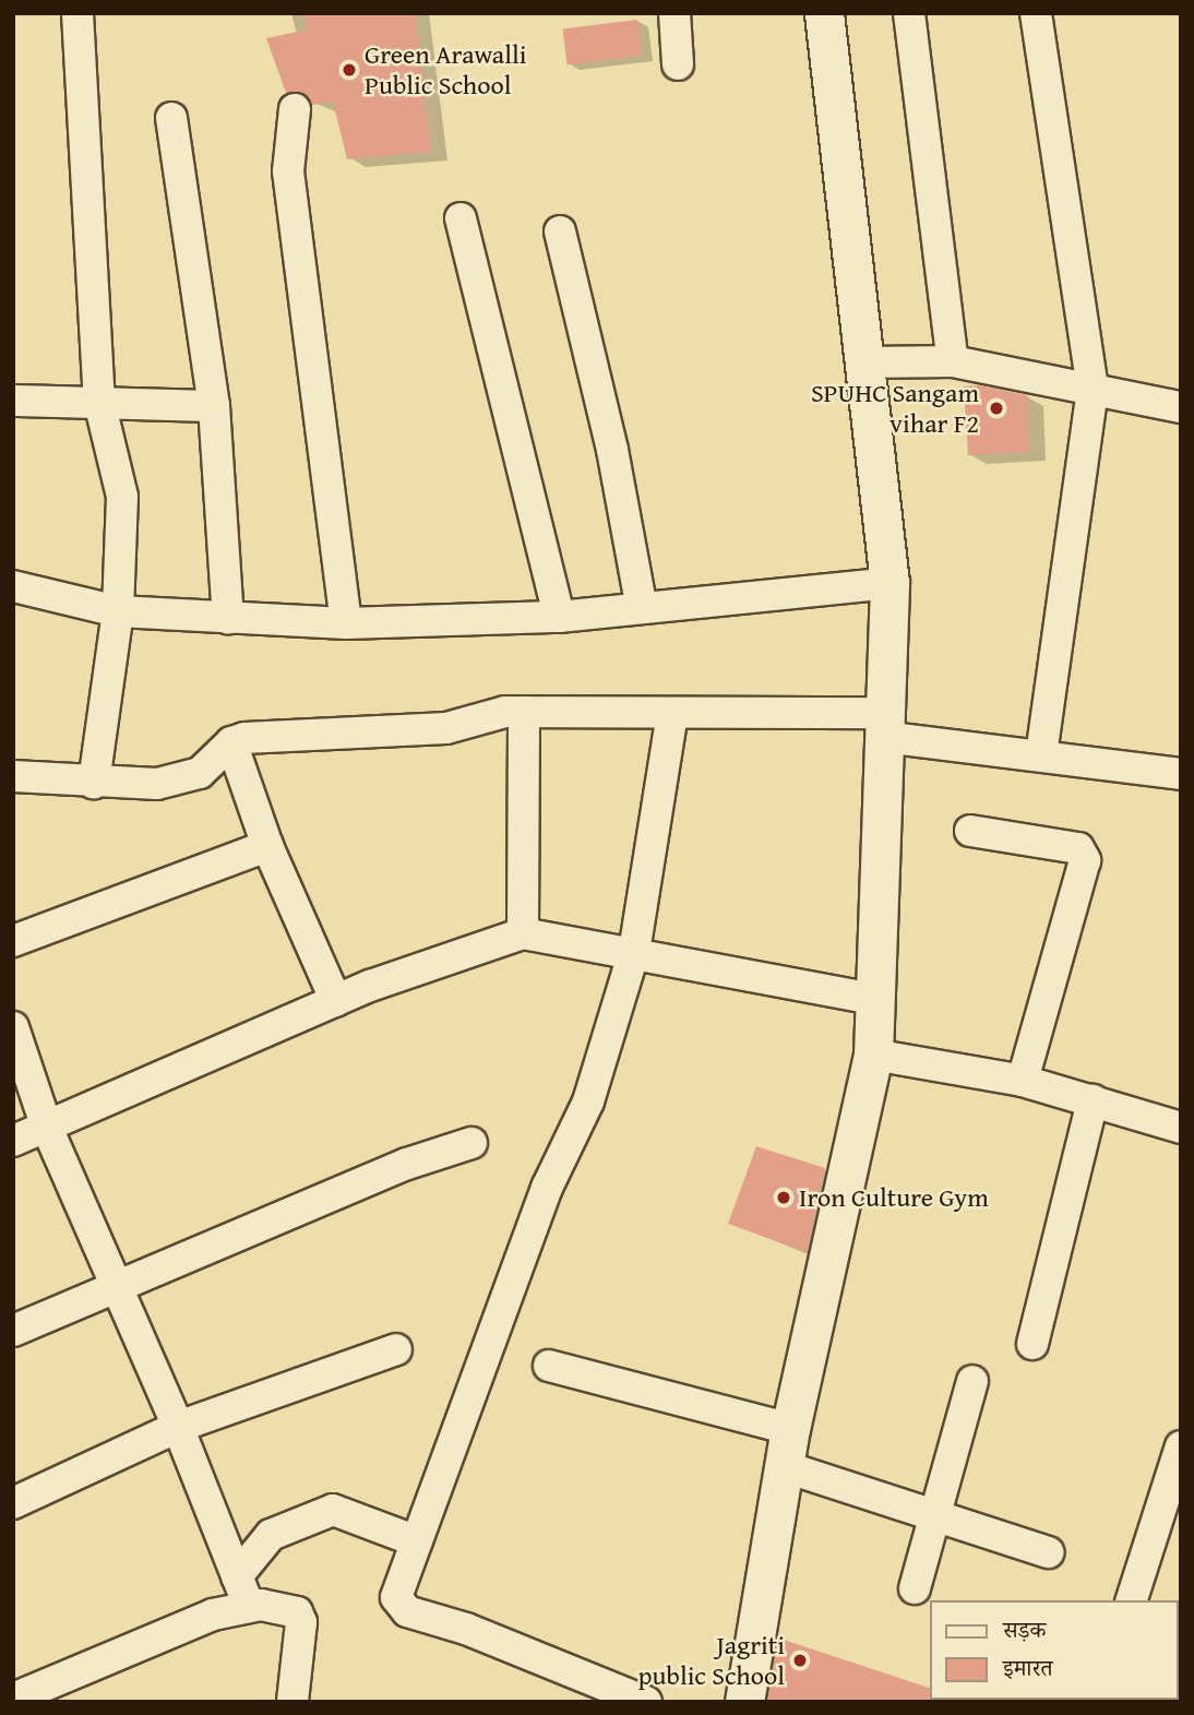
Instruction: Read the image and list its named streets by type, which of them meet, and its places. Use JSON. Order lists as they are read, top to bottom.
{
  "places": [
    "Green Arawalli Public School",
    "SPUHC Sangam vihar F2",
    "Iron Culture Gym",
    "Jagriti public School"
  ],
  "legend": ["सड़क", "इमारत"]
}
